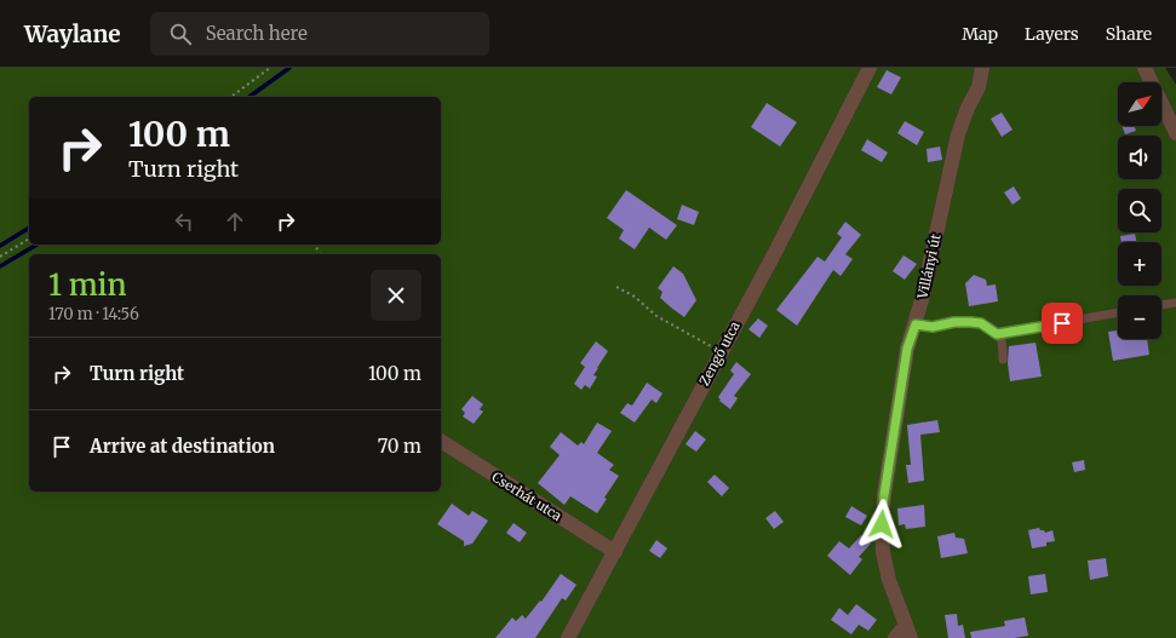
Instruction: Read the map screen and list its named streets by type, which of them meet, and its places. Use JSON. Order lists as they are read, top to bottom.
{
  "streets": {
    "street": ["Villányi út", "Zengő utca", "Cserhát utca"]
  },
  "crossings": [
    ["Zengő utca", "Cserhát utca"]
  ],
  "north": "top right",
  "page": {
    "header": "Waylane",
    "search": "Search here",
    "nav": ["Map", "Layers", "Share"],
    "map_buttons": ["+", "−"],
    "turn": ["100 m", "Turn right"],
    "heading": ["1 min", "170 m · 14:56"],
    "list": [
      {
        "name": "Turn right",
        "value": "100 m"
      },
      {
        "name": "Arrive at destination",
        "value": "70 m"
      }
    ]
  }
}
